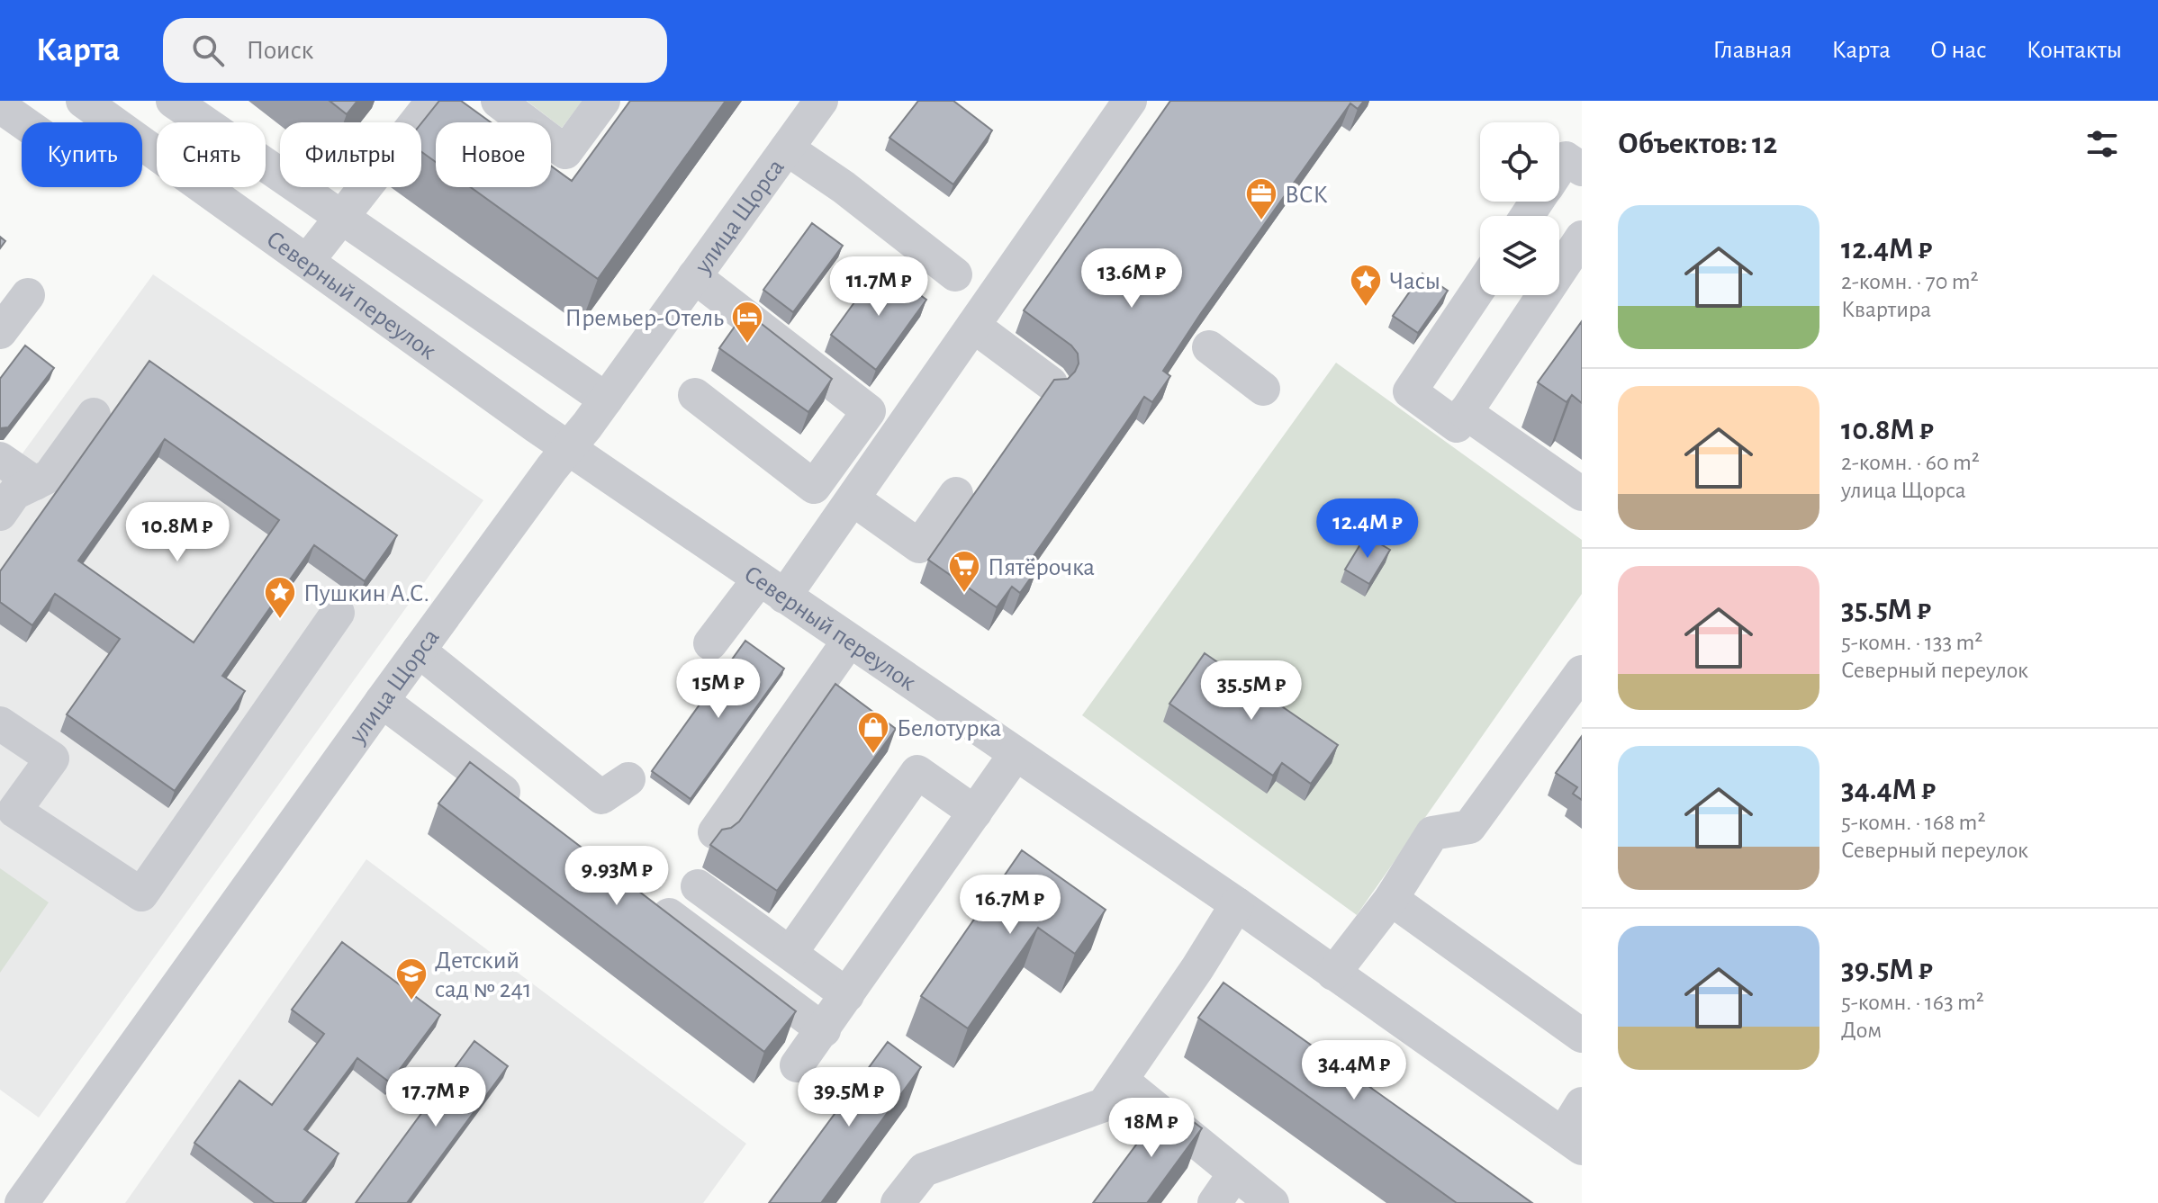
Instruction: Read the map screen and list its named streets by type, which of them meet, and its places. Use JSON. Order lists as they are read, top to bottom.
{
  "streets": {
    "street": ["улица Щорса", "Северный переулок"]
  },
  "crossings": [
    ["улица Щорса", "Северный переулок"]
  ],
  "places": {
    "office": ["ВСК"],
    "place": ["Часы", "Пушкин А.С."],
    "hotel": ["Премьер-Отель"],
    "supermarket": ["Пятёрочка"],
    "shop": ["Белотурка"],
    "school or university": ["Детский сад № 241"]
  },
  "page": {
    "header": "Карта",
    "search": "Поиск",
    "nav": [
      "Главная",
      "Карта",
      "О нас",
      "Контакты"
    ],
    "heading": "Объектов: 12",
    "chip": [
      "Купить",
      "Снять",
      "Фильтры",
      "Новое"
    ],
    "list": [
      {
        "name": "12.4M ₽",
        "note": "2-комн. · 70 m² · Квартира"
      },
      {
        "name": "10.8M ₽",
        "note": "2-комн. · 60 m² · улица Щорса"
      },
      {
        "name": "35.5M ₽",
        "note": "5-комн. · 133 m² · Северный переулок"
      },
      {
        "name": "34.4M ₽",
        "note": "5-комн. · 168 m² · Северный переулок"
      },
      {
        "name": "39.5M ₽",
        "note": "5-комн. · 163 m² · Дом"
      }
    ],
    "price": [
      "13.6M ₽",
      "11.7M ₽",
      "12.4M ₽",
      "10.8M ₽",
      "15M ₽",
      "35.5M ₽",
      "9.93M ₽",
      "16.7M ₽",
      "34.4M ₽",
      "17.7M ₽",
      "39.5M ₽",
      "18M ₽"
    ]
  }
}
